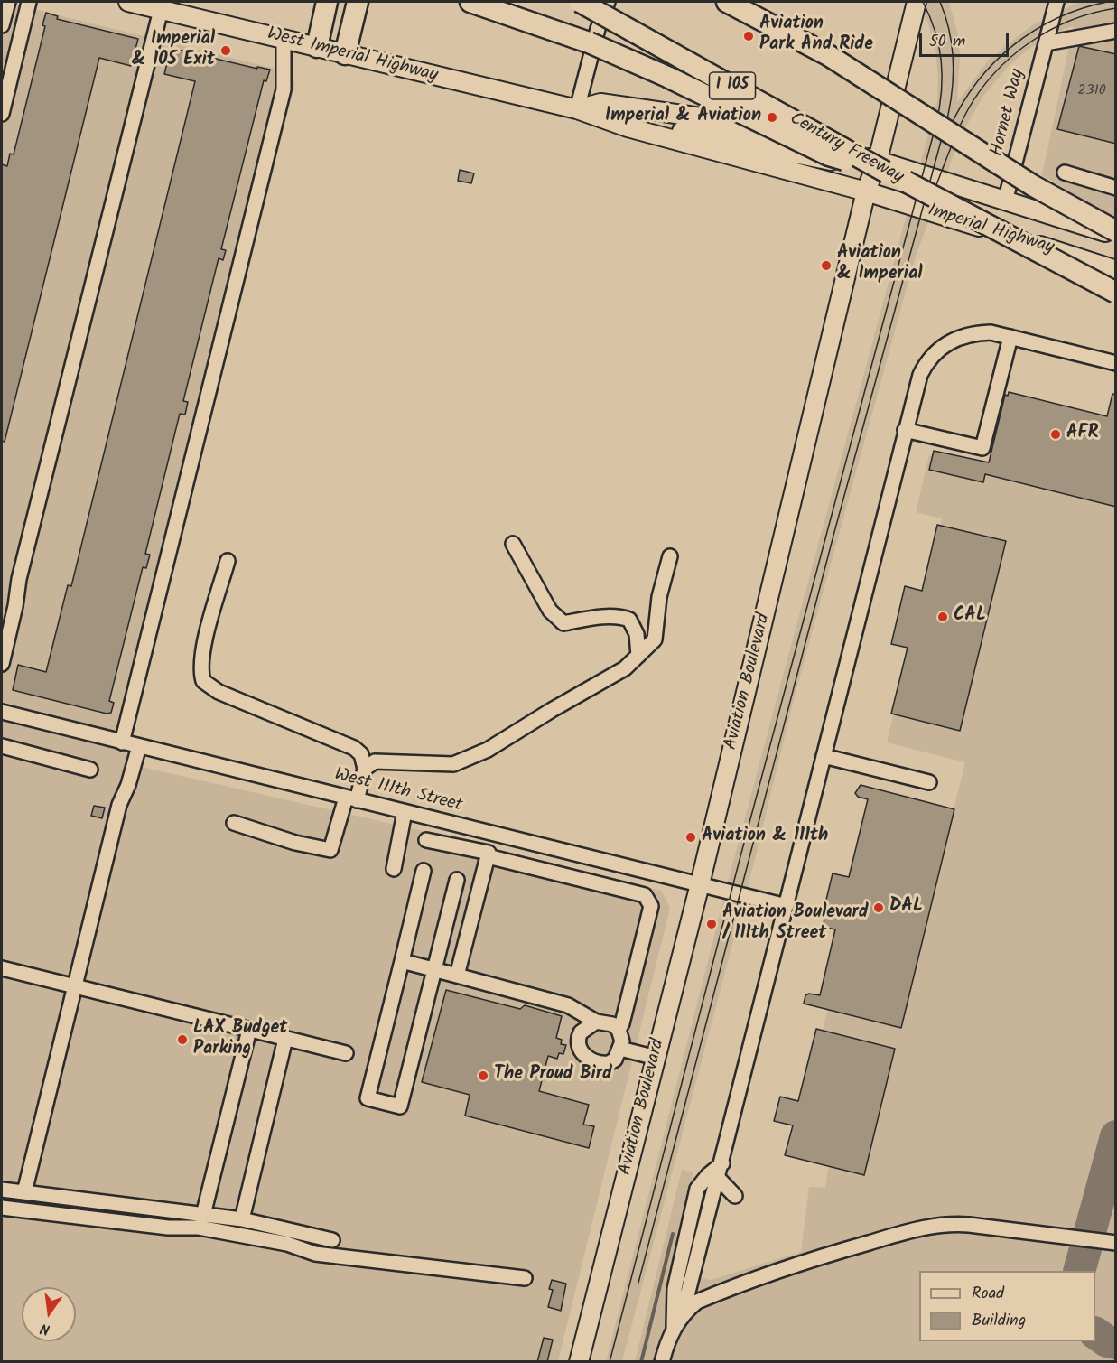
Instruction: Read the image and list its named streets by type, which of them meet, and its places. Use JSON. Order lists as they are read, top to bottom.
{
  "streets": {
    "highway": ["I 105", "Century Freeway"],
    "main road": ["West Imperial Highway", "Imperial Highway", "Aviation Boulevard"],
    "street": ["Hornet Way", "West 111th Street"]
  },
  "crossings": [
    ["West Imperial Highway", "Century Freeway"],
    ["West Imperial Highway", "Imperial Highway"],
    ["West Imperial Highway", "Aviation Boulevard"],
    ["Hornet Way", "Imperial Highway"],
    ["Century Freeway", "Imperial Highway"],
    ["Century Freeway", "Aviation Boulevard"],
    ["Imperial Highway", "Aviation Boulevard"],
    ["Aviation Boulevard", "West 111th Street"]
  ],
  "places": [
    "Aviation Park And Ride",
    "Imperial & 105 Exit",
    "Imperial & Aviation",
    "Aviation & Imperial",
    "AFR",
    "CAL",
    "Aviation & 111th",
    "DAL",
    "Aviation Boulevard / 111th Street",
    "LAX Budget Parking",
    "The Proud Bird"
  ],
  "house_numbers": ["2310"],
  "legend": ["Road", "Building"],
  "scale_bar": "50 m",
  "north": "bottom"
}
